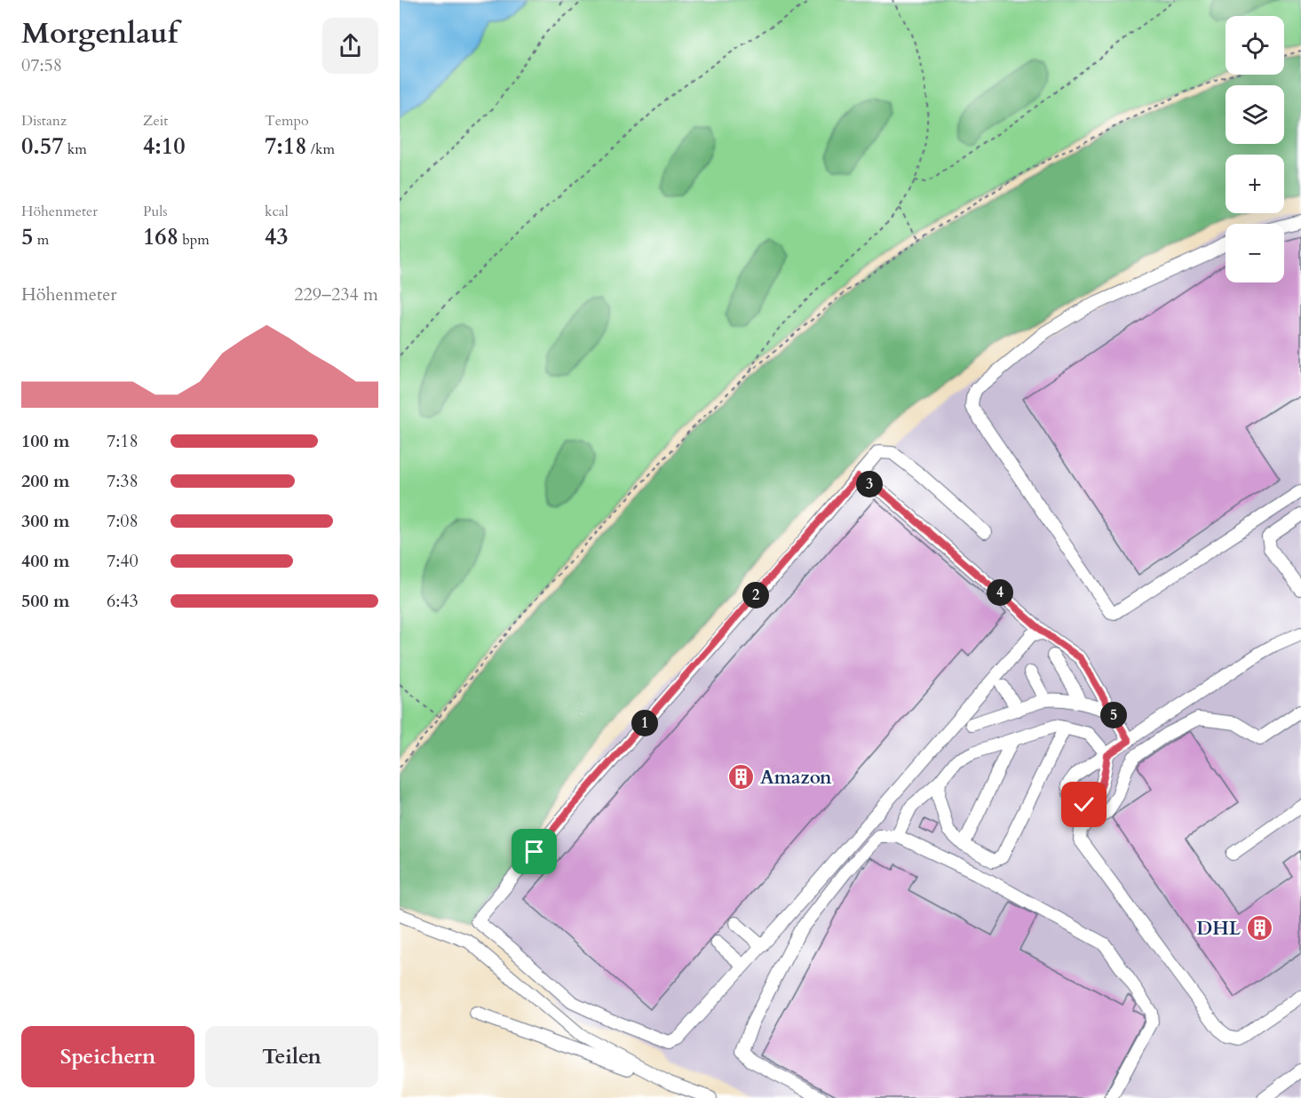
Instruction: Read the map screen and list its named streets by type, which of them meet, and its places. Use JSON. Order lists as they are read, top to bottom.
{
  "places": {
    "building": ["Amazon", "DHL"]
  },
  "page": {
    "heading": ["Morgenlauf", "07:58"],
    "map_buttons": ["+", "−"],
    "stats": [
      ["Distanz", "0.57 km"],
      ["Zeit", "4:10"],
      ["Tempo", "7:18 /km"],
      ["Höhenmeter", "5 m"],
      ["Puls", "168 bpm"],
      ["kcal", "43"]
    ],
    "chart": ["Höhenmeter", "229–234 m"],
    "list": [
      {
        "name": "100 m",
        "note": "7:18"
      },
      {
        "name": "200 m",
        "note": "7:38"
      },
      {
        "name": "300 m",
        "note": "7:08"
      },
      {
        "name": "400 m",
        "note": "7:40"
      },
      {
        "name": "500 m",
        "note": "6:43"
      }
    ],
    "pins": [
      "3",
      "4",
      "2",
      "5",
      "1"
    ],
    "buttons": ["Speichern", "Teilen"]
  }
}
